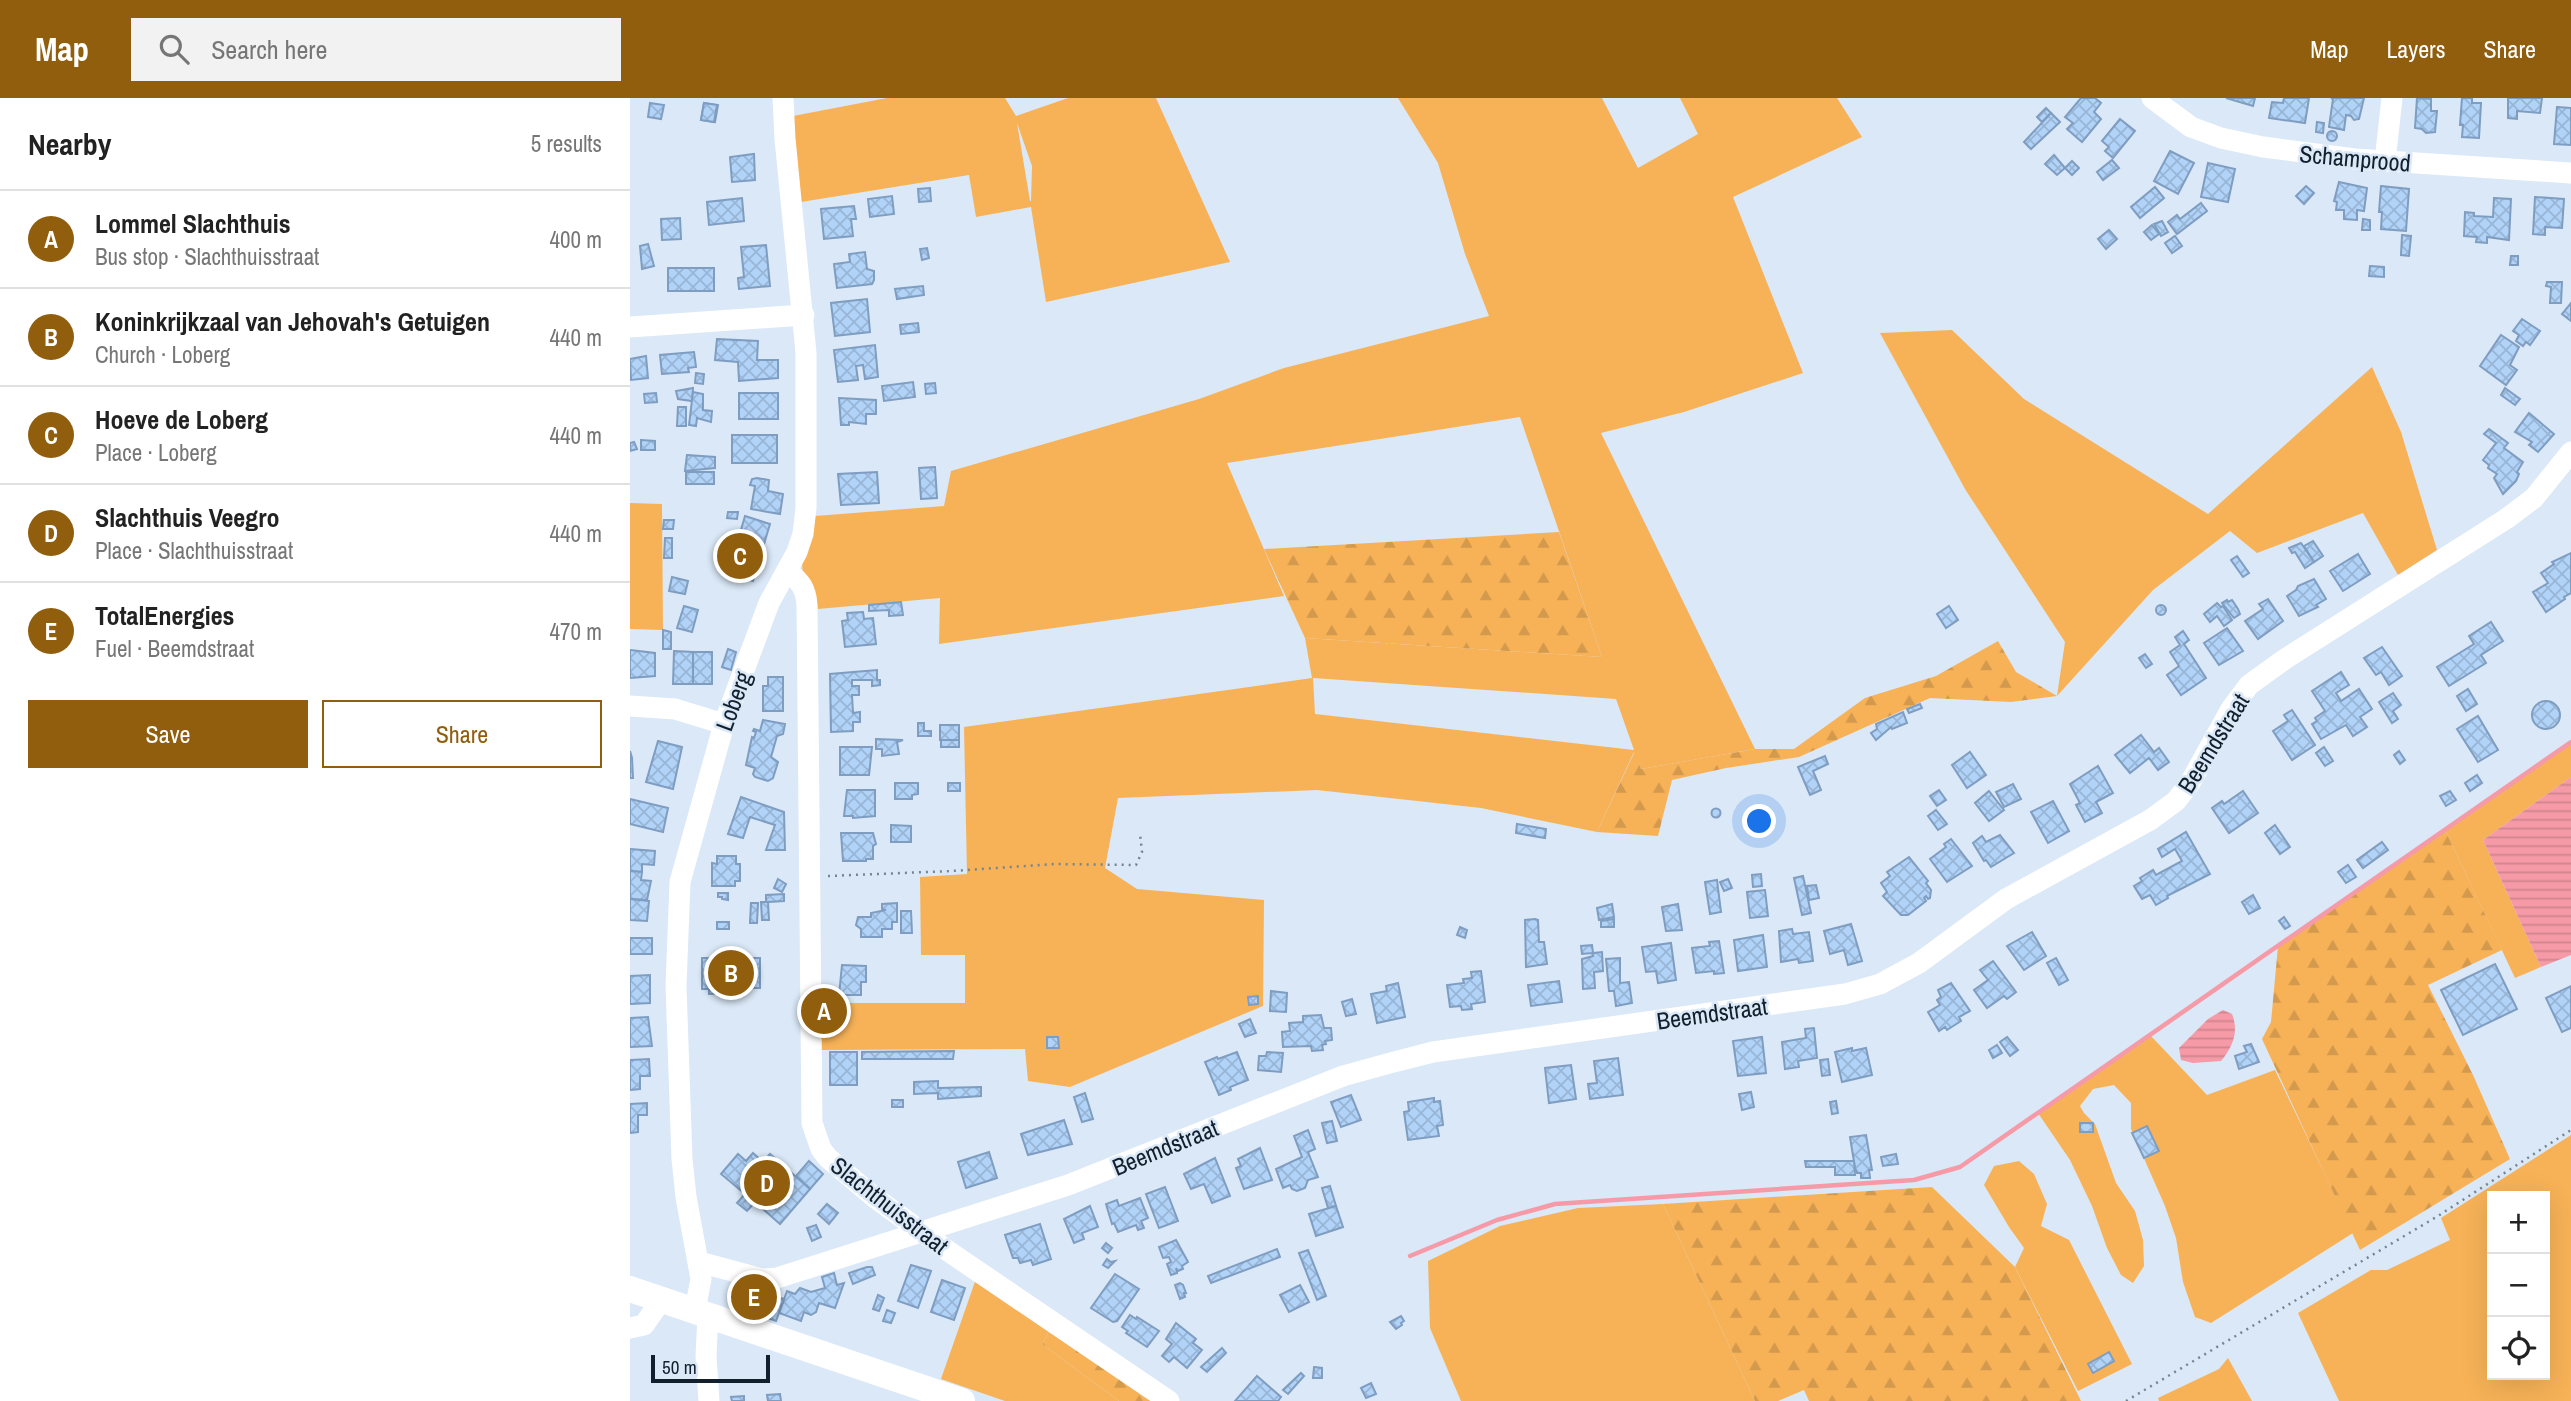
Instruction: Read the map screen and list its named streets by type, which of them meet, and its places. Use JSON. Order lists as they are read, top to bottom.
{
  "streets": {
    "street": [
      "Schamprood",
      "Loberg",
      "Beemdstraat",
      "Slachthuisstraat"
    ]
  },
  "crossings": [
    ["Loberg", "Beemdstraat"],
    ["Loberg", "Slachthuisstraat"],
    ["Beemdstraat", "Slachthuisstraat"]
  ],
  "scale_bar": "50 m",
  "page": {
    "header": "Map",
    "search": "Search here",
    "nav": ["Map", "Layers", "Share"],
    "heading": ["Nearby", "5 results"],
    "list": [
      {
        "mark": "A",
        "name": "Lommel Slachthuis",
        "note": "Bus stop · Slachthuisstraat",
        "value": "400 m"
      },
      {
        "mark": "B",
        "name": "Koninkrijkzaal van Jehovah's Getuigen",
        "note": "Church · Loberg",
        "value": "440 m"
      },
      {
        "mark": "C",
        "name": "Hoeve de Loberg",
        "note": "Place · Loberg",
        "value": "440 m"
      },
      {
        "mark": "D",
        "name": "Slachthuis Veegro",
        "note": "Place · Slachthuisstraat",
        "value": "440 m"
      },
      {
        "mark": "E",
        "name": "TotalEnergies",
        "note": "Fuel · Beemdstraat",
        "value": "470 m"
      }
    ],
    "pins": [
      "C",
      "B",
      "A",
      "D",
      "E"
    ],
    "buttons": ["Save", "Share"],
    "map_buttons": ["+", "−"],
    "scale": "50 m"
  }
}
